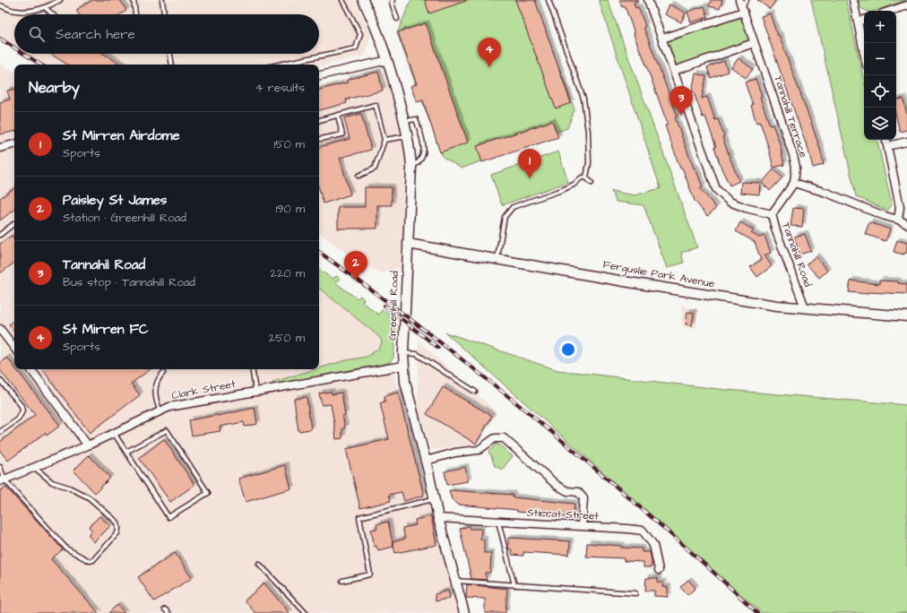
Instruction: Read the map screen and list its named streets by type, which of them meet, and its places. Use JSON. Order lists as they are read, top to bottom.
{
  "streets": {
    "street": [
      "Tannahill Terrace",
      "Tannahill Road",
      "Ferguslie Park Avenue",
      "Greenhill Road",
      "Clark Street",
      "Stirrat Street"
    ]
  },
  "crossings": [
    ["Tannahill Road", "Ferguslie Park Avenue"],
    ["Ferguslie Park Avenue", "Greenhill Road"],
    ["Greenhill Road", "Clark Street"],
    ["Greenhill Road", "Stirrat Street"]
  ],
  "page": {
    "map_buttons": ["+", "−"],
    "search": "Search here",
    "pins": [
      "4",
      "3",
      "1",
      "2"
    ],
    "heading": ["Nearby", "4 results"],
    "list": [
      {
        "mark": "1",
        "name": "St Mirren Airdome",
        "note": "Sports",
        "value": "150 m"
      },
      {
        "mark": "2",
        "name": "Paisley St James",
        "note": "Station · Greenhill Road",
        "value": "190 m"
      },
      {
        "mark": "3",
        "name": "Tannahil Road",
        "note": "Bus stop · Tannahill Road",
        "value": "220 m"
      },
      {
        "mark": "4",
        "name": "St Mirren FC",
        "note": "Sports",
        "value": "250 m"
      }
    ]
  }
}
